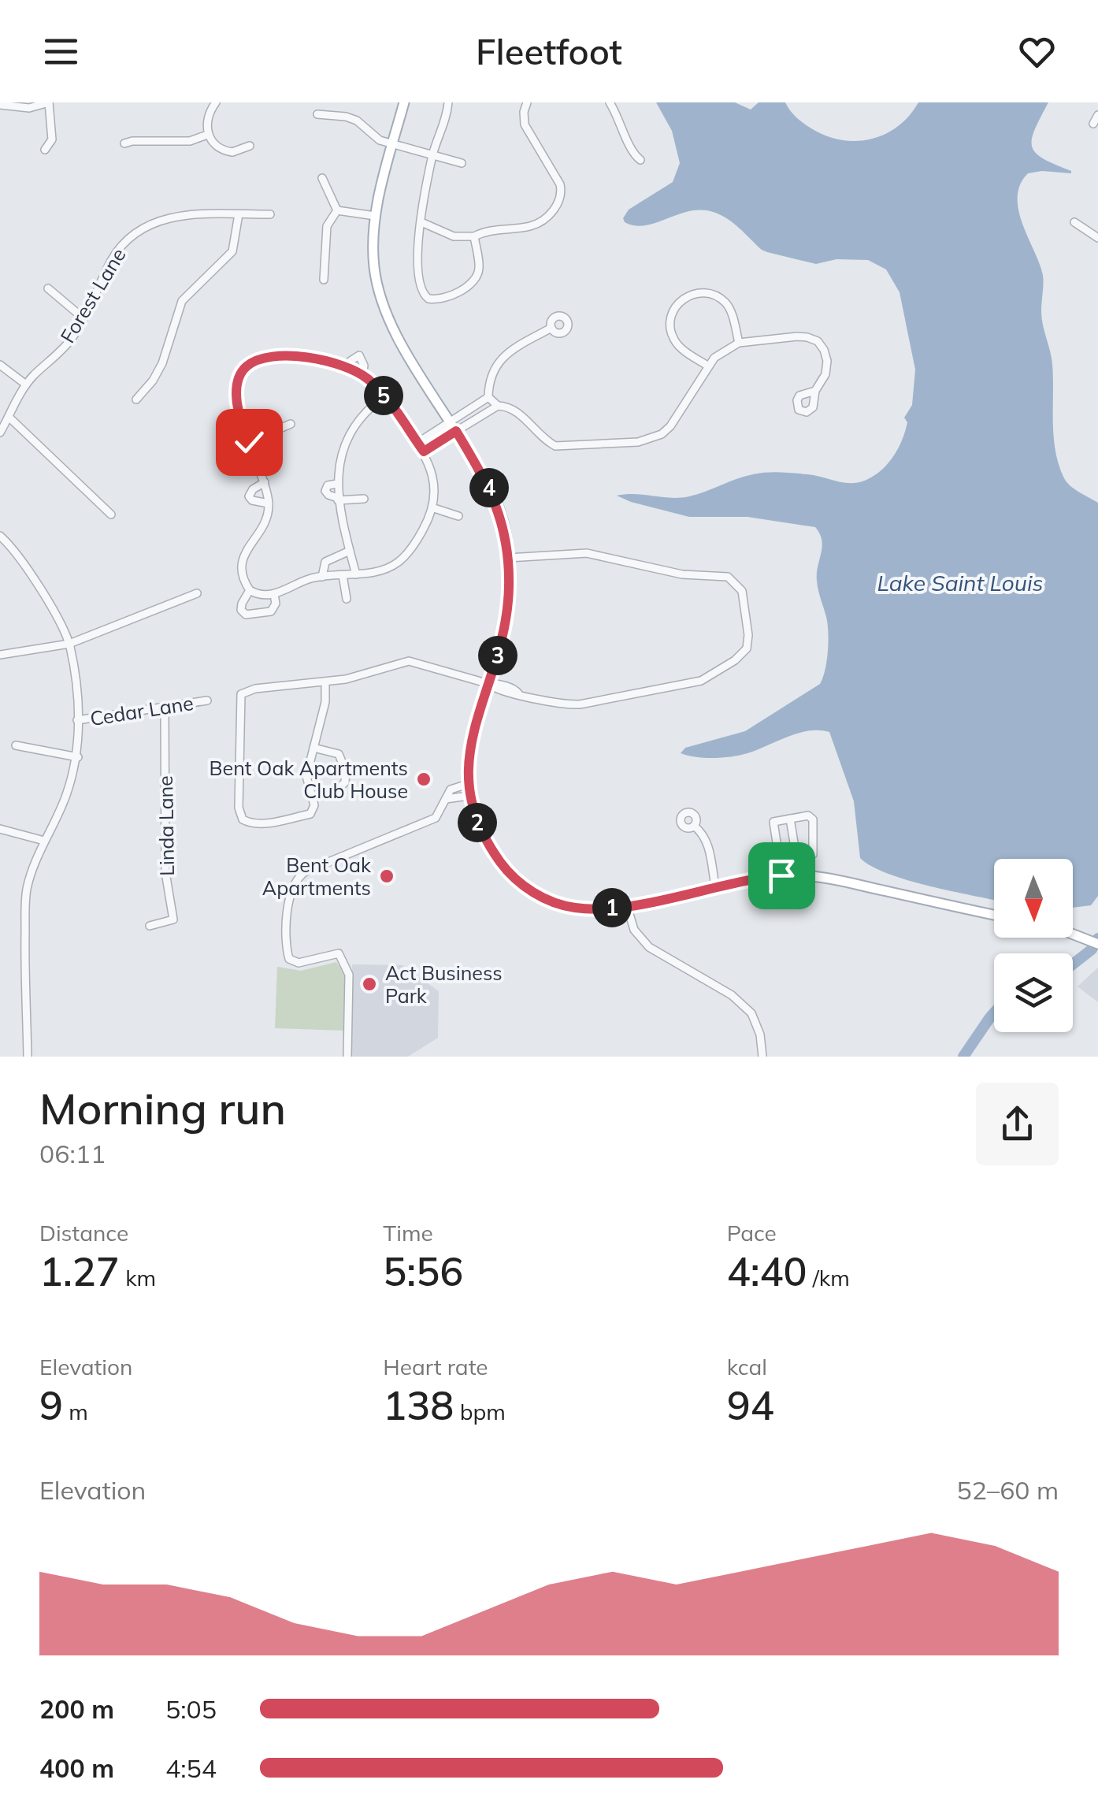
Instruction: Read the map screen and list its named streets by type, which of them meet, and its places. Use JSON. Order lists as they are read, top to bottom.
{
  "streets": {
    "street": ["Forest Lane", "Cedar Lane", "Linda Lane"]
  },
  "crossings": [
    ["Cedar Lane", "Linda Lane"]
  ],
  "water": ["Lake Saint Louis"],
  "places": ["Bent Oak Apartments Club House", "Bent Oak Apartments", "Act Business Park"],
  "north": "bottom",
  "page": {
    "header": "Fleetfoot",
    "pins": [
      "5",
      "4",
      "3",
      "2",
      "1"
    ],
    "heading": ["Morning run", "06:11"],
    "stats": [
      ["Distance", "1.27 km"],
      ["Time", "5:56"],
      ["Pace", "4:40 /km"],
      ["Elevation", "9 m"],
      ["Heart rate", "138 bpm"],
      ["kcal", "94"]
    ],
    "chart": ["Elevation", "52–60 m"],
    "list": [
      {
        "name": "200 m",
        "note": "5:05"
      },
      {
        "name": "400 m",
        "note": "4:54"
      }
    ]
  }
}
